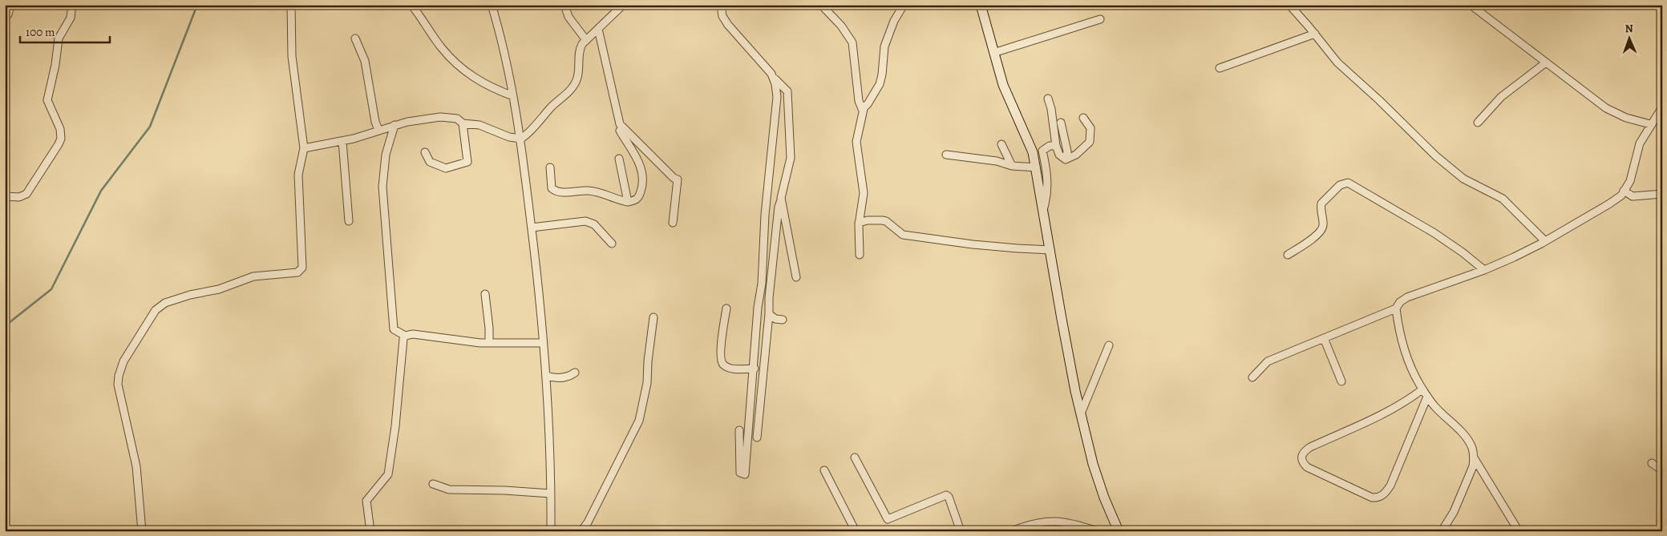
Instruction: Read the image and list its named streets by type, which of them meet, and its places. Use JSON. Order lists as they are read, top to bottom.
{
  "scale_bar": "100 m",
  "north": "top"
}
